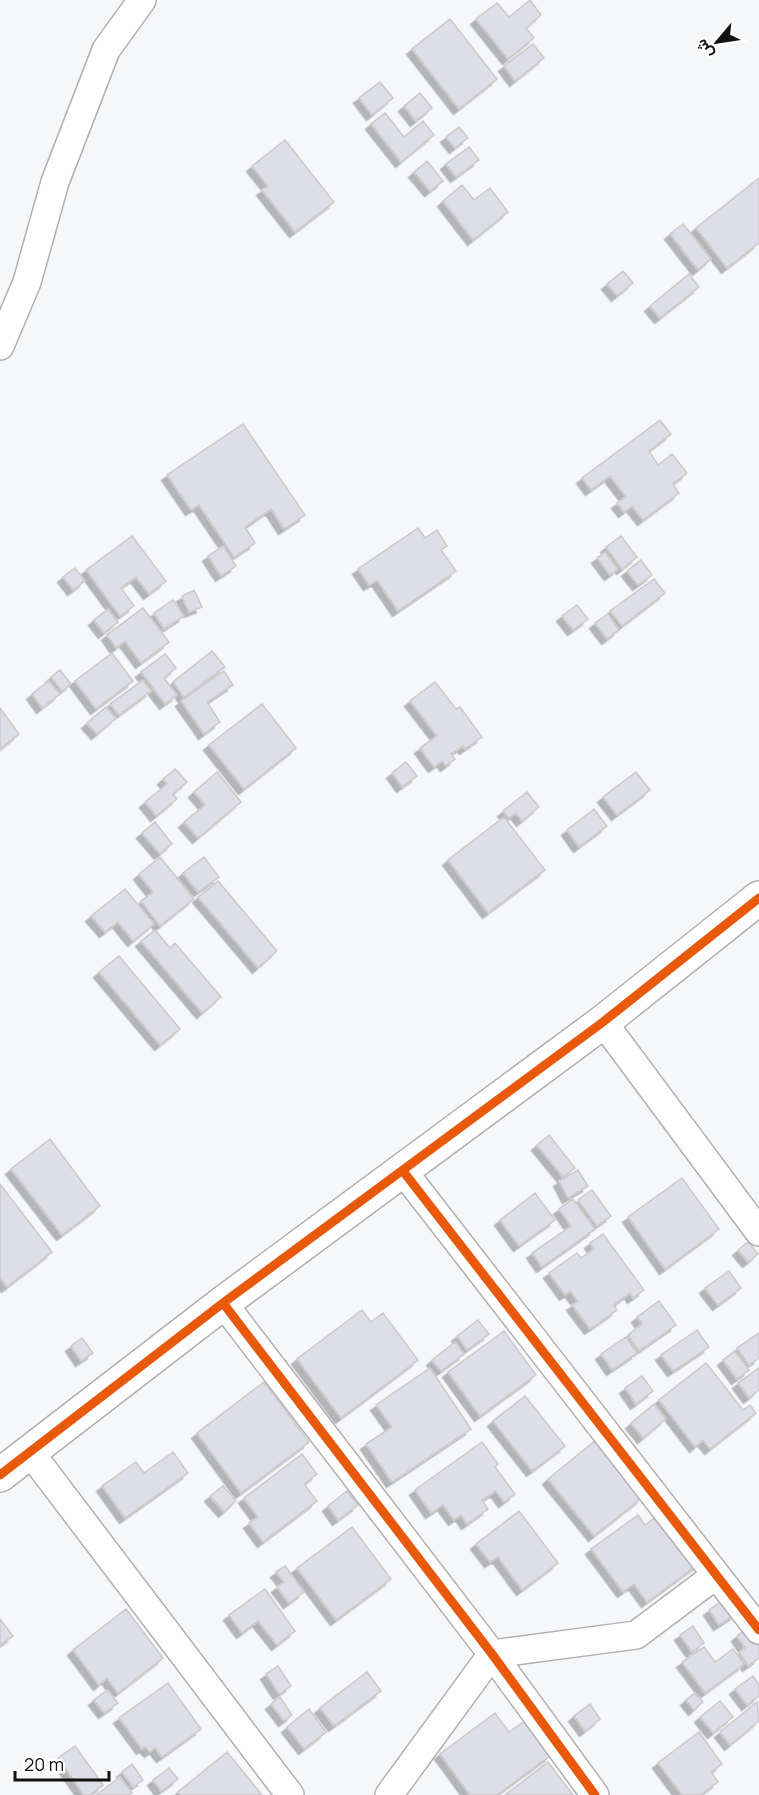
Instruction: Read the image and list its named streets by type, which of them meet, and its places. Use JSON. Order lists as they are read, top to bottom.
{
  "scale_bar": "20 m",
  "north": "bottom left"
}
